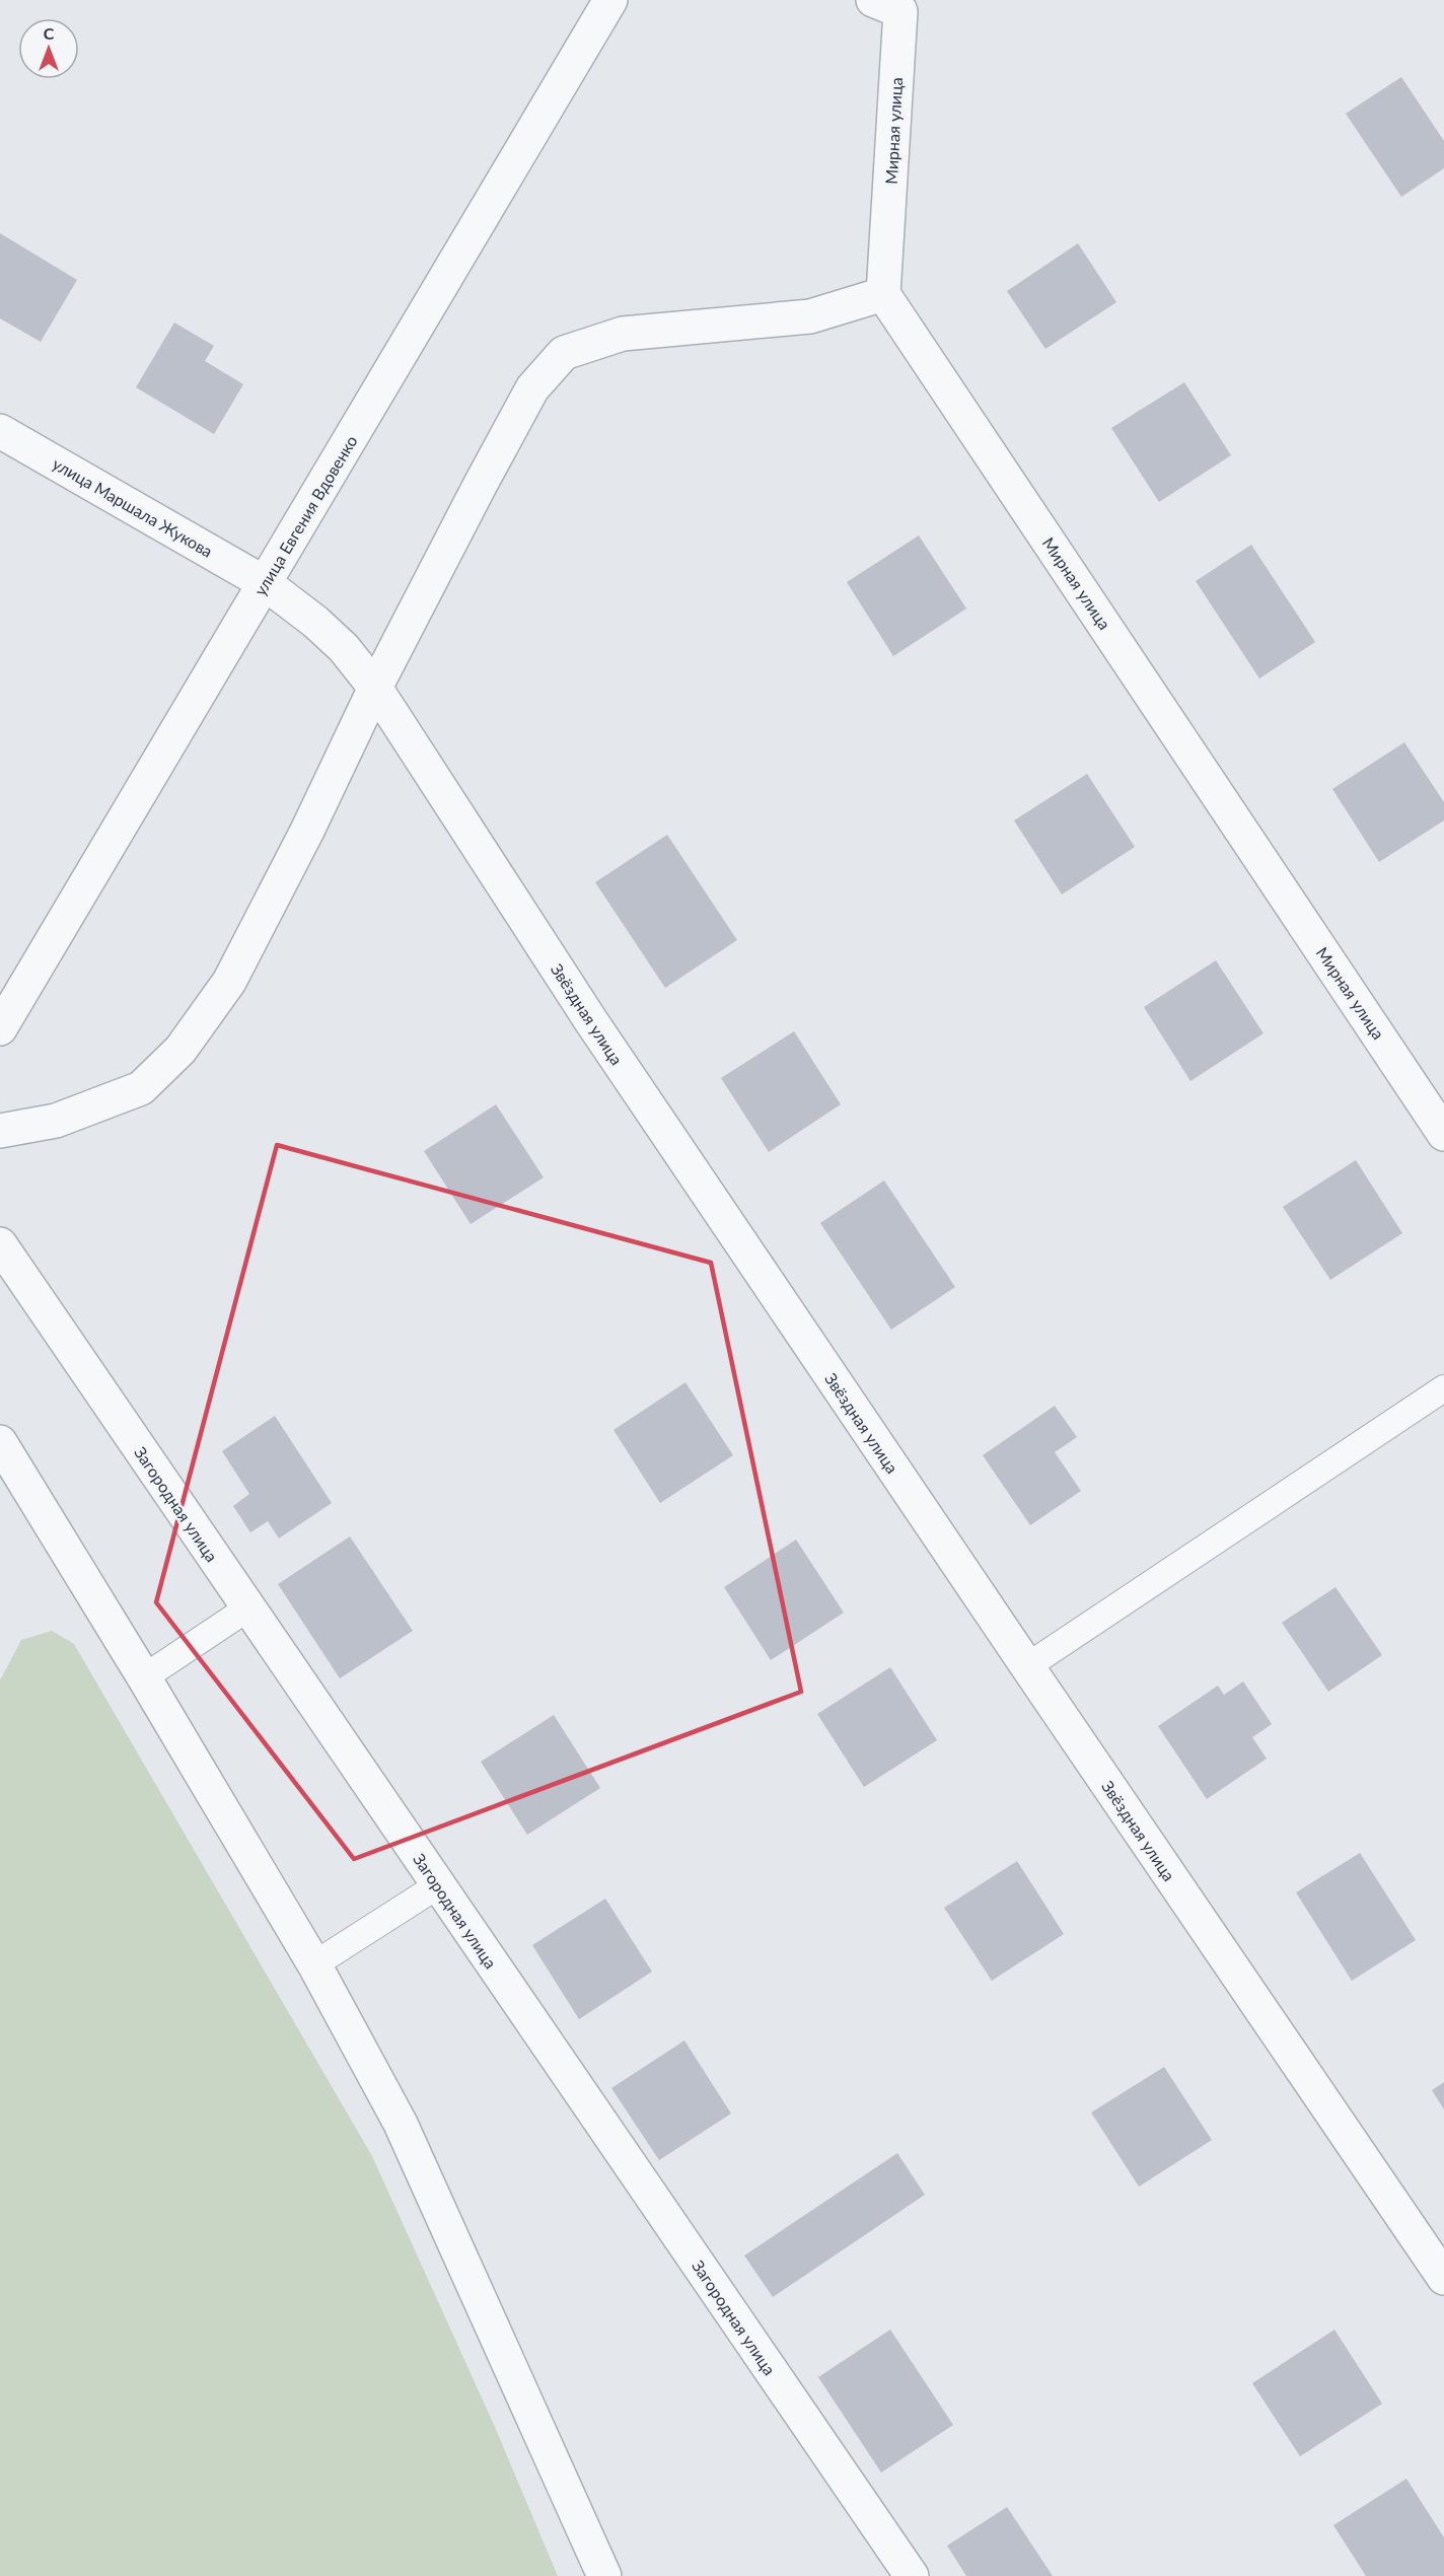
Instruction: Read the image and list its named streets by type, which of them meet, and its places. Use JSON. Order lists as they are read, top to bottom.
{
  "streets": {
    "street": [
      "Мирная улица",
      "улица Маршала Жукова",
      "улица Евгения Вдовенко",
      "Звёздная улица",
      "Загородная улица"
    ]
  },
  "crossings": [
    ["улица Маршала Жукова", "улица Евгения Вдовенко"],
    ["улица Маршала Жукова", "Звёздная улица"],
    ["улица Евгения Вдовенко", "Звёздная улица"]
  ],
  "north": "top"
}
